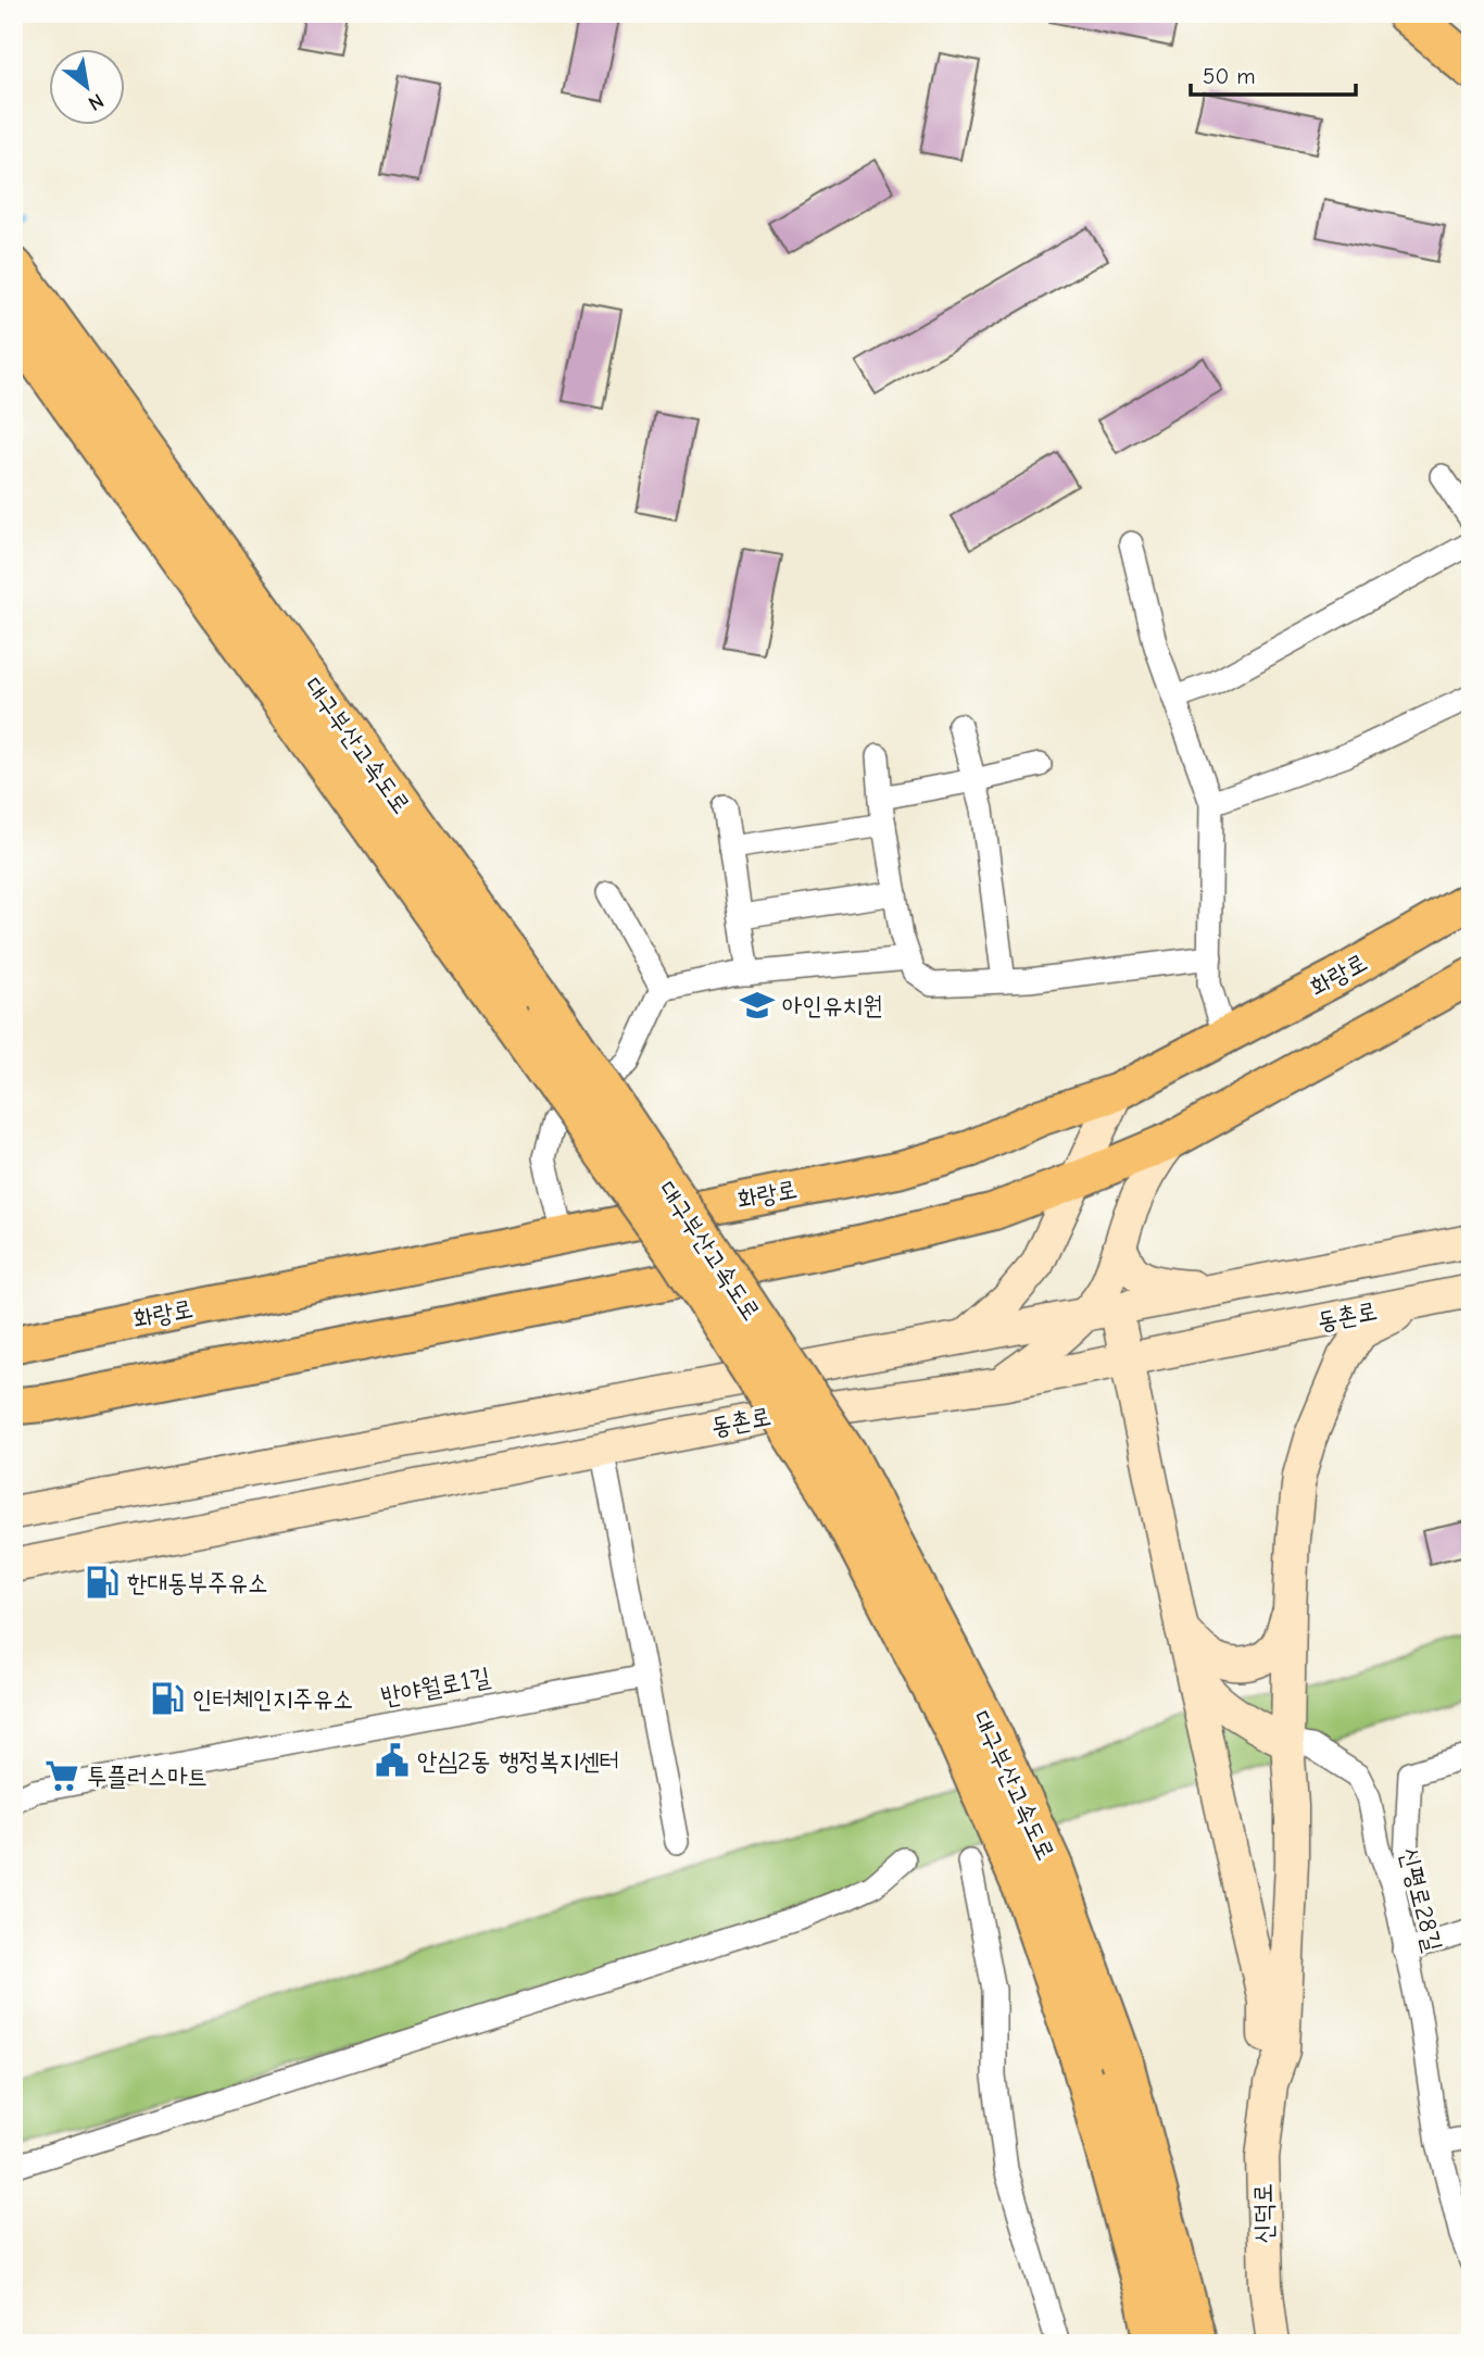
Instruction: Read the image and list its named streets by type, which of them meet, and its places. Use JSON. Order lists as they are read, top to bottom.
{
  "streets": {
    "highway": ["대구부산고속도로"],
    "main road": ["화랑로", "동촌로", "신덕로"],
    "street": ["반야월로1길", "신평로28길"]
  },
  "places": {
    "school or university": ["아인유치원"],
    "fuel station": ["한대동부주유소", "인터체인지주유소"],
    "public building": ["안심2동 행정복지센터"],
    "supermarket": ["투플러스마트"]
  },
  "scale_bar": "50 m",
  "north": "bottom right"
}
